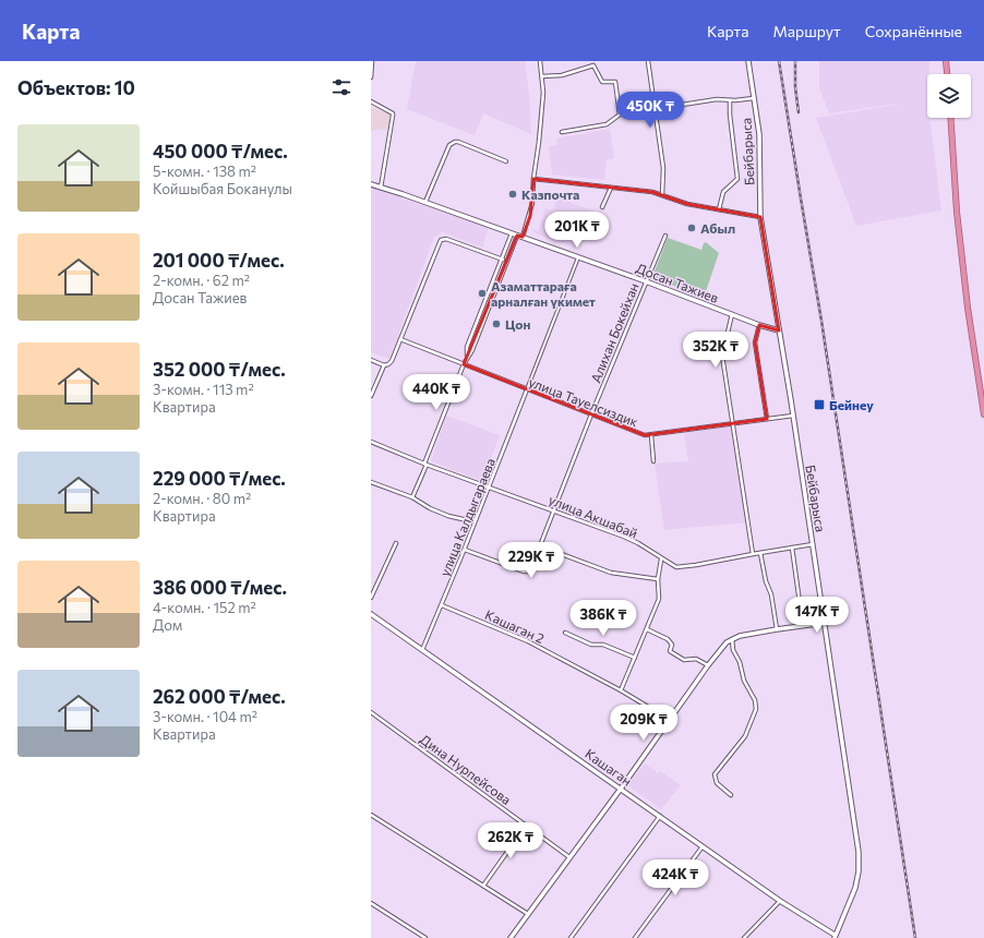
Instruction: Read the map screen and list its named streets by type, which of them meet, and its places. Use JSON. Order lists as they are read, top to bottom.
{
  "streets": {
    "street": [
      "Бейбарыса",
      "Досан Тажиев",
      "Алихан Бокейхан",
      "улица Тауелсиздик",
      "улица Акшабай",
      "улица Калдыгараева",
      "Кашаган 2",
      "Кашаган",
      "Дина Нурпейсова"
    ]
  },
  "crossings": [
    ["Бейбарыса", "Досан Тажиев"],
    ["Бейбарыса", "улица Тауелсиздик"],
    ["Бейбарыса", "улица Акшабай"],
    ["Бейбарыса", "Кашаган"],
    ["Досан Тажиев", "Алихан Бокейхан"],
    ["Алихан Бокейхан", "улица Тауелсиздик"],
    ["Алихан Бокейхан", "улица Акшабай"],
    ["Алихан Бокейхан", "улица Калдыгараева"],
    ["улица Тауелсиздик", "улица Калдыгараева"],
    ["улица Акшабай", "улица Калдыгараева"],
    ["улица Калдыгараева", "Кашаган 2"],
    ["улица Калдыгараева", "Кашаган"]
  ],
  "places": {
    "other": [
      "Казпочта",
      "Абыл",
      "Азаматтараға арналған үкимет",
      "Цон"
    ],
    "transit": ["Бейнеу"]
  },
  "page": {
    "header": "Карта",
    "nav": ["Карта", "Маршрут", "Сохранённые"],
    "heading": "Объектов: 10",
    "price": [
      "450K ₸",
      "201K ₸",
      "352K ₸",
      "440K ₸",
      "229K ₸",
      "147K ₸",
      "386K ₸",
      "209K ₸",
      "262K ₸",
      "424K ₸"
    ],
    "list": [
      {
        "name": "450 000 ₸/мес.",
        "note": "5-комн. · 138 m² · Койшыбая Боканулы"
      },
      {
        "name": "201 000 ₸/мес.",
        "note": "2-комн. · 62 m² · Досан Тажиев"
      },
      {
        "name": "352 000 ₸/мес.",
        "note": "3-комн. · 113 m² · Квартира"
      },
      {
        "name": "229 000 ₸/мес.",
        "note": "2-комн. · 80 m² · Квартира"
      },
      {
        "name": "386 000 ₸/мес.",
        "note": "4-комн. · 152 m² · Дом"
      },
      {
        "name": "262 000 ₸/мес.",
        "note": "3-комн. · 104 m² · Квартира"
      }
    ]
  }
}
